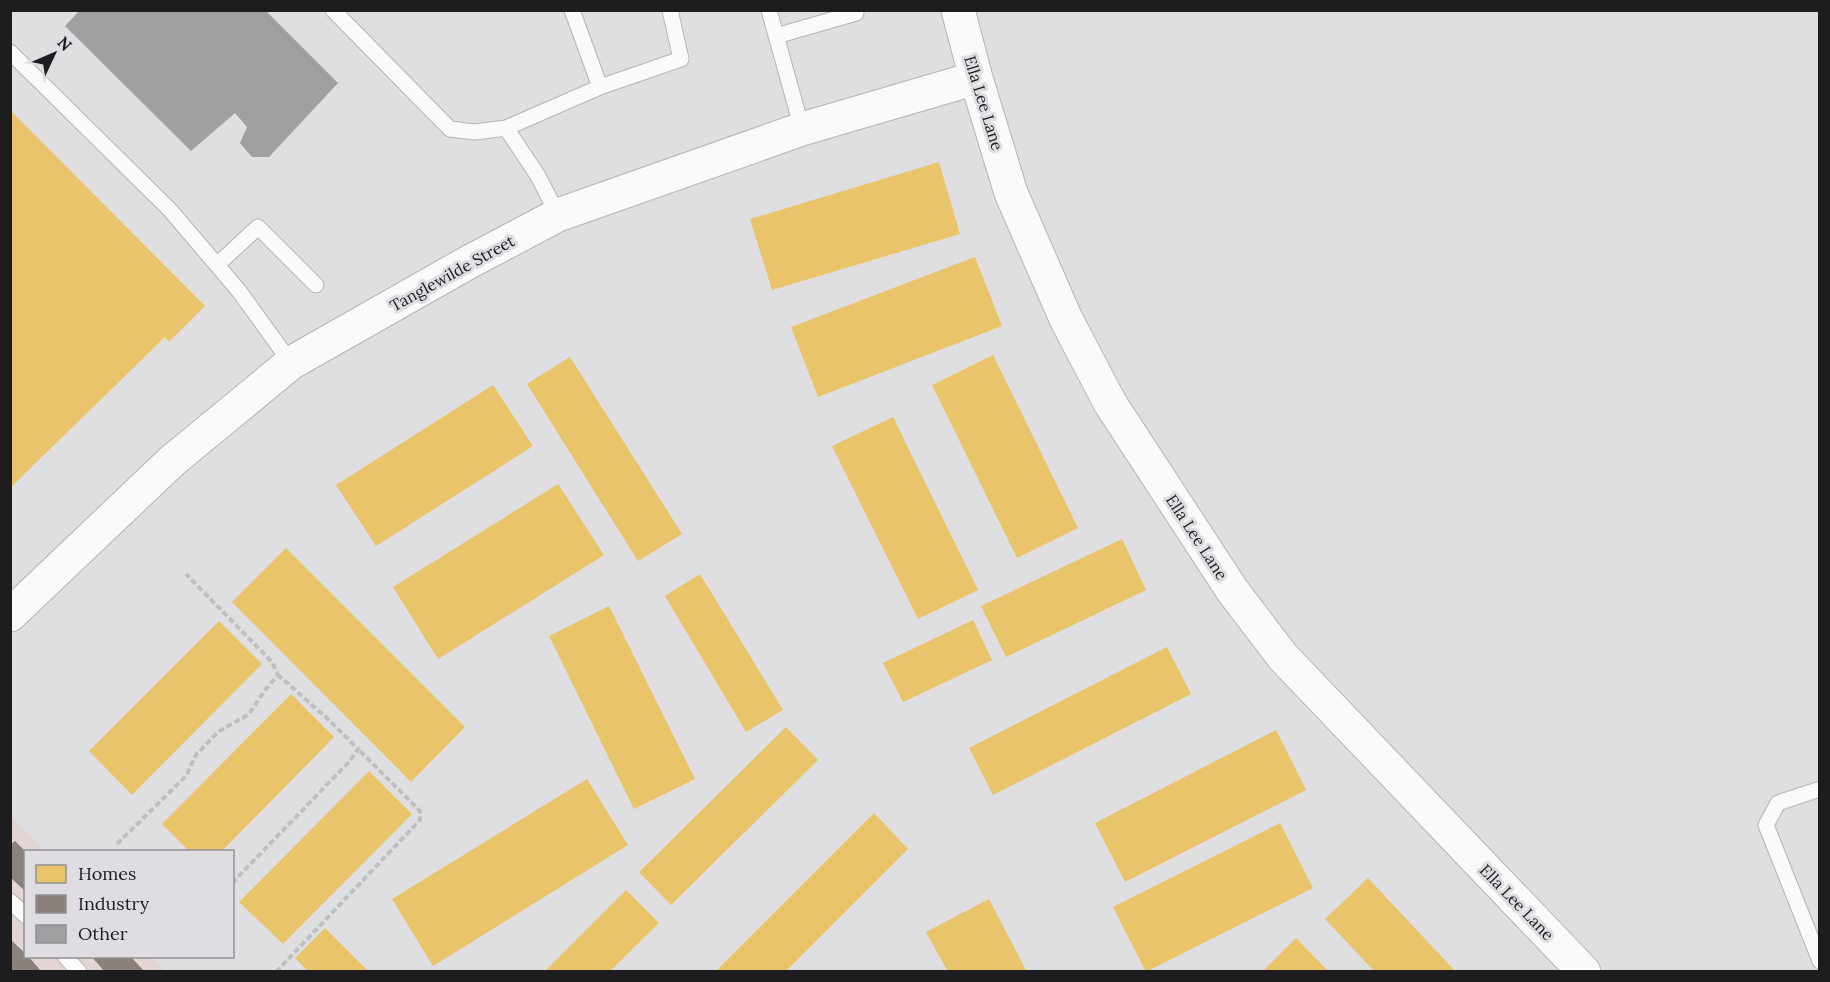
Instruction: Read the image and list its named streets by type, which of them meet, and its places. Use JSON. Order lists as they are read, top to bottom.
{
  "streets": {
    "street": ["Ella Lee Lane", "Tanglewilde Street"]
  },
  "crossings": [
    ["Ella Lee Lane", "Tanglewilde Street"]
  ],
  "legend": ["Homes", "Industry", "Other"],
  "north": "top right"
}
